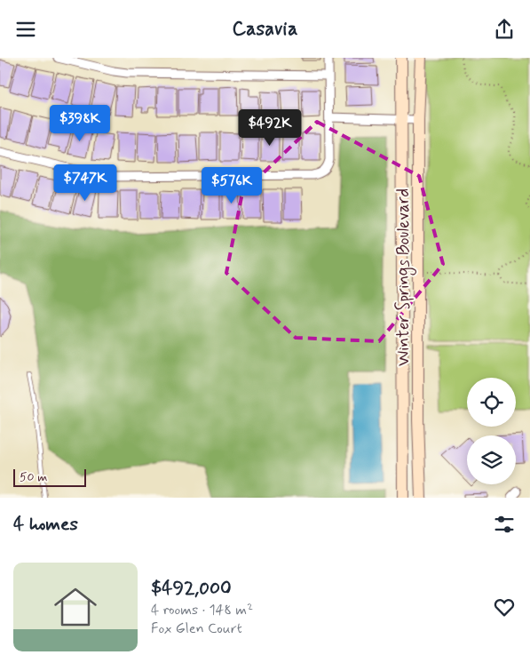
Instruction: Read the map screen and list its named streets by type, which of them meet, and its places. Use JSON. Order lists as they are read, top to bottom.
{
  "streets": {
    "street": ["Winter Springs Boulevard"]
  },
  "scale_bar": "50 m",
  "page": {
    "header": "Casavia",
    "price": [
      "$398K",
      "$492K",
      "$747K",
      "$576K"
    ],
    "scale": "50 m",
    "heading": "4 homes",
    "list": [
      {
        "name": "$492,000",
        "note": "4 rooms · 148 m² · Fox Glen Court"
      }
    ]
  }
}
